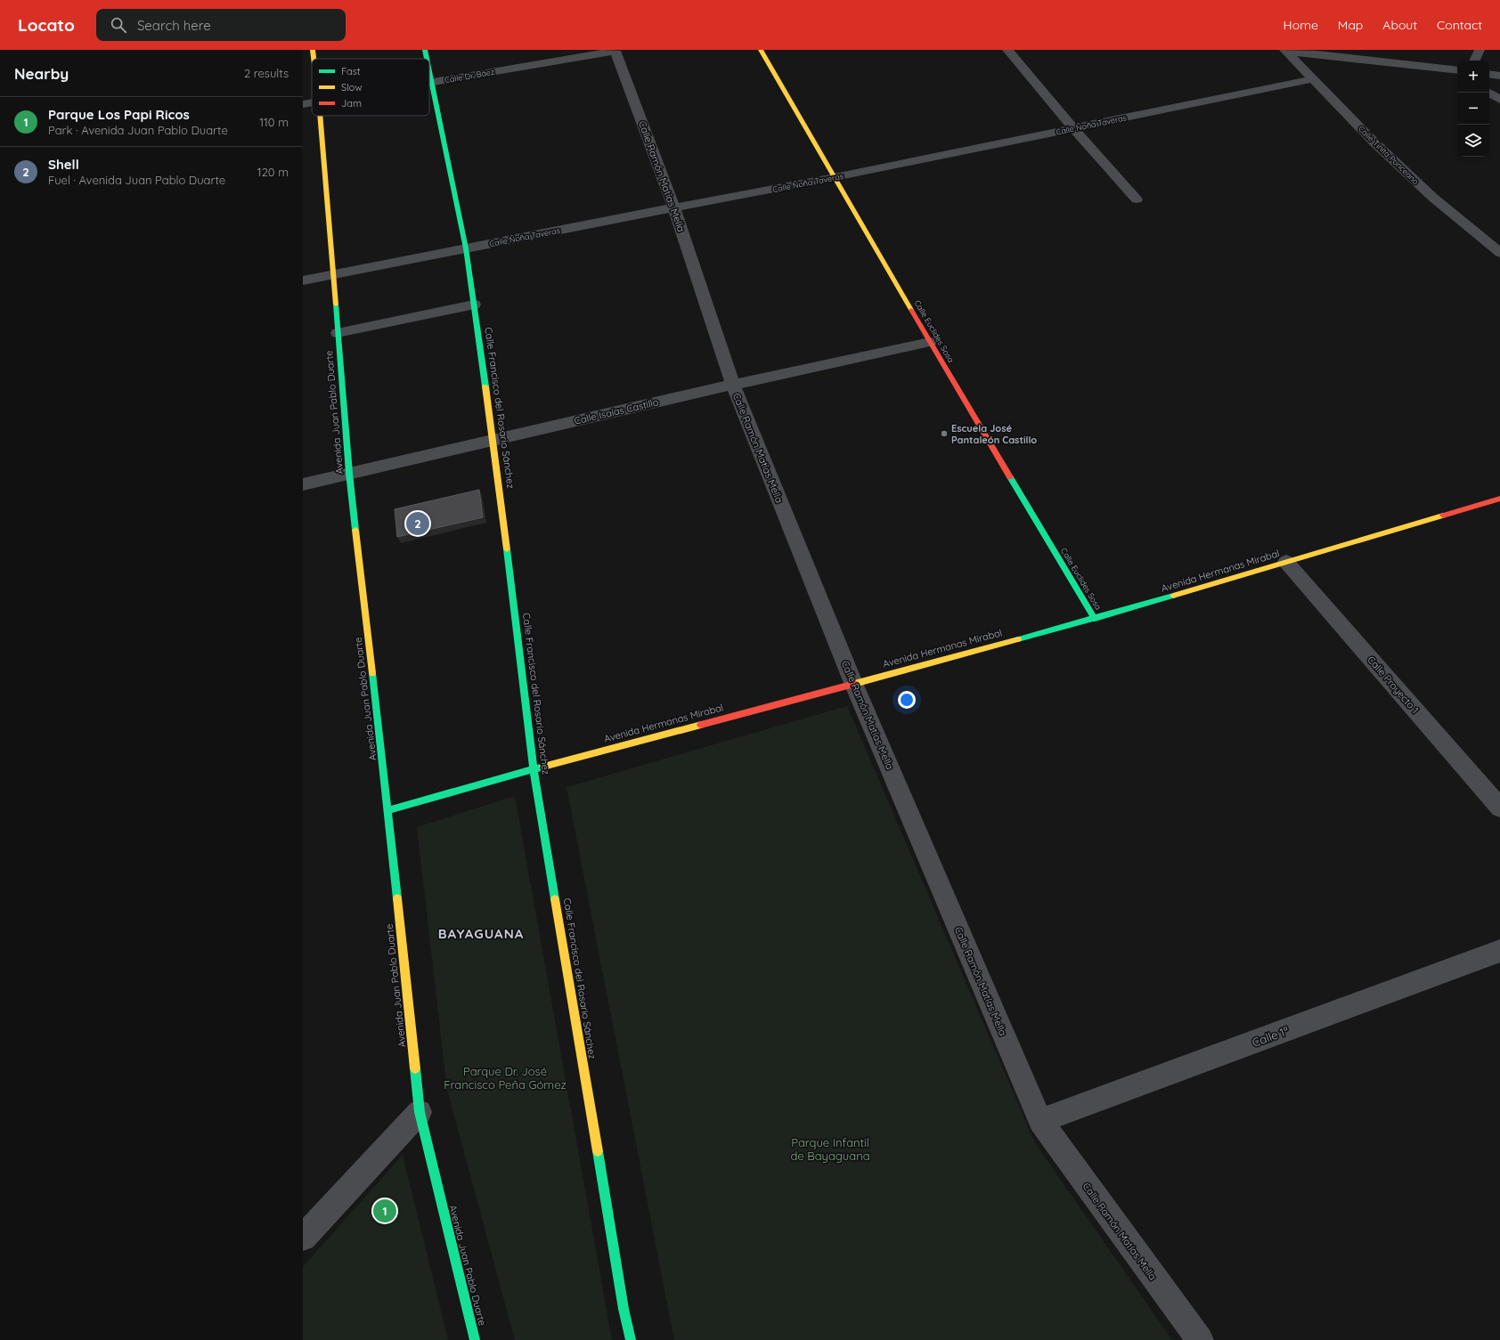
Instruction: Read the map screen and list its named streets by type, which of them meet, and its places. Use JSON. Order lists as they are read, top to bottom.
{
  "streets": {
    "main road": [
      "Calle Euclides Sosa",
      "Calle Francisco del Rosario Sánchez",
      "Avenida Juan Pablo Duarte",
      "Avenida Hermanas Mirabal"
    ],
    "street": [
      "Calle Dr. Báez",
      "Calle Ñoña Taveras",
      "Calle Tinita Ponceano",
      "Calle Ramón Matías Mella",
      "Calle Isaías Castillo",
      "Calle Proyecto 1",
      "Calle 1ª"
    ]
  },
  "crossings": [
    ["Calle Dr. Báez", "Calle Ramón Matías Mella"],
    ["Calle Dr. Báez", "Calle Francisco del Rosario Sánchez"],
    ["Calle Ñoña Taveras", "Calle Tinita Ponceano"],
    ["Calle Ñoña Taveras", "Calle Ramón Matías Mella"],
    ["Calle Ñoña Taveras", "Calle Euclides Sosa"],
    ["Calle Ñoña Taveras", "Calle Francisco del Rosario Sánchez"],
    ["Calle Ñoña Taveras", "Avenida Juan Pablo Duarte"],
    ["Calle Ramón Matías Mella", "Calle Isaías Castillo"],
    ["Calle Ramón Matías Mella", "Avenida Hermanas Mirabal"],
    ["Calle Ramón Matías Mella", "Calle 1ª"],
    ["Calle Euclides Sosa", "Calle Isaías Castillo"],
    ["Calle Euclides Sosa", "Avenida Hermanas Mirabal"],
    ["Calle Francisco del Rosario Sánchez", "Calle Isaías Castillo"],
    ["Calle Francisco del Rosario Sánchez", "Avenida Hermanas Mirabal"],
    ["Calle Isaías Castillo", "Avenida Juan Pablo Duarte"],
    ["Avenida Juan Pablo Duarte", "Avenida Hermanas Mirabal"],
    ["Avenida Hermanas Mirabal", "Calle Proyecto 1"]
  ],
  "districts": ["BAYAGUANA"],
  "parks": ["Parque Dr. José Francisco Peña Gómez", "Parque Infantil de Bayaguana"],
  "places": ["Escuela José Pantaleón Castillo"],
  "legend": ["Fast", "Slow", "Jam"],
  "page": {
    "header": "Locato",
    "search": "Search here",
    "nav": [
      "Home",
      "Map",
      "About",
      "Contact"
    ],
    "heading": ["Nearby", "2 results"],
    "map_buttons": ["+", "−"],
    "list": [
      {
        "mark": "1",
        "name": "Parque Los Papi Ricos",
        "note": "Park · Avenida Juan Pablo Duarte",
        "value": "110 m"
      },
      {
        "mark": "2",
        "name": "Shell",
        "note": "Fuel · Avenida Juan Pablo Duarte",
        "value": "120 m"
      }
    ],
    "pins": ["2", "1"]
  }
}
